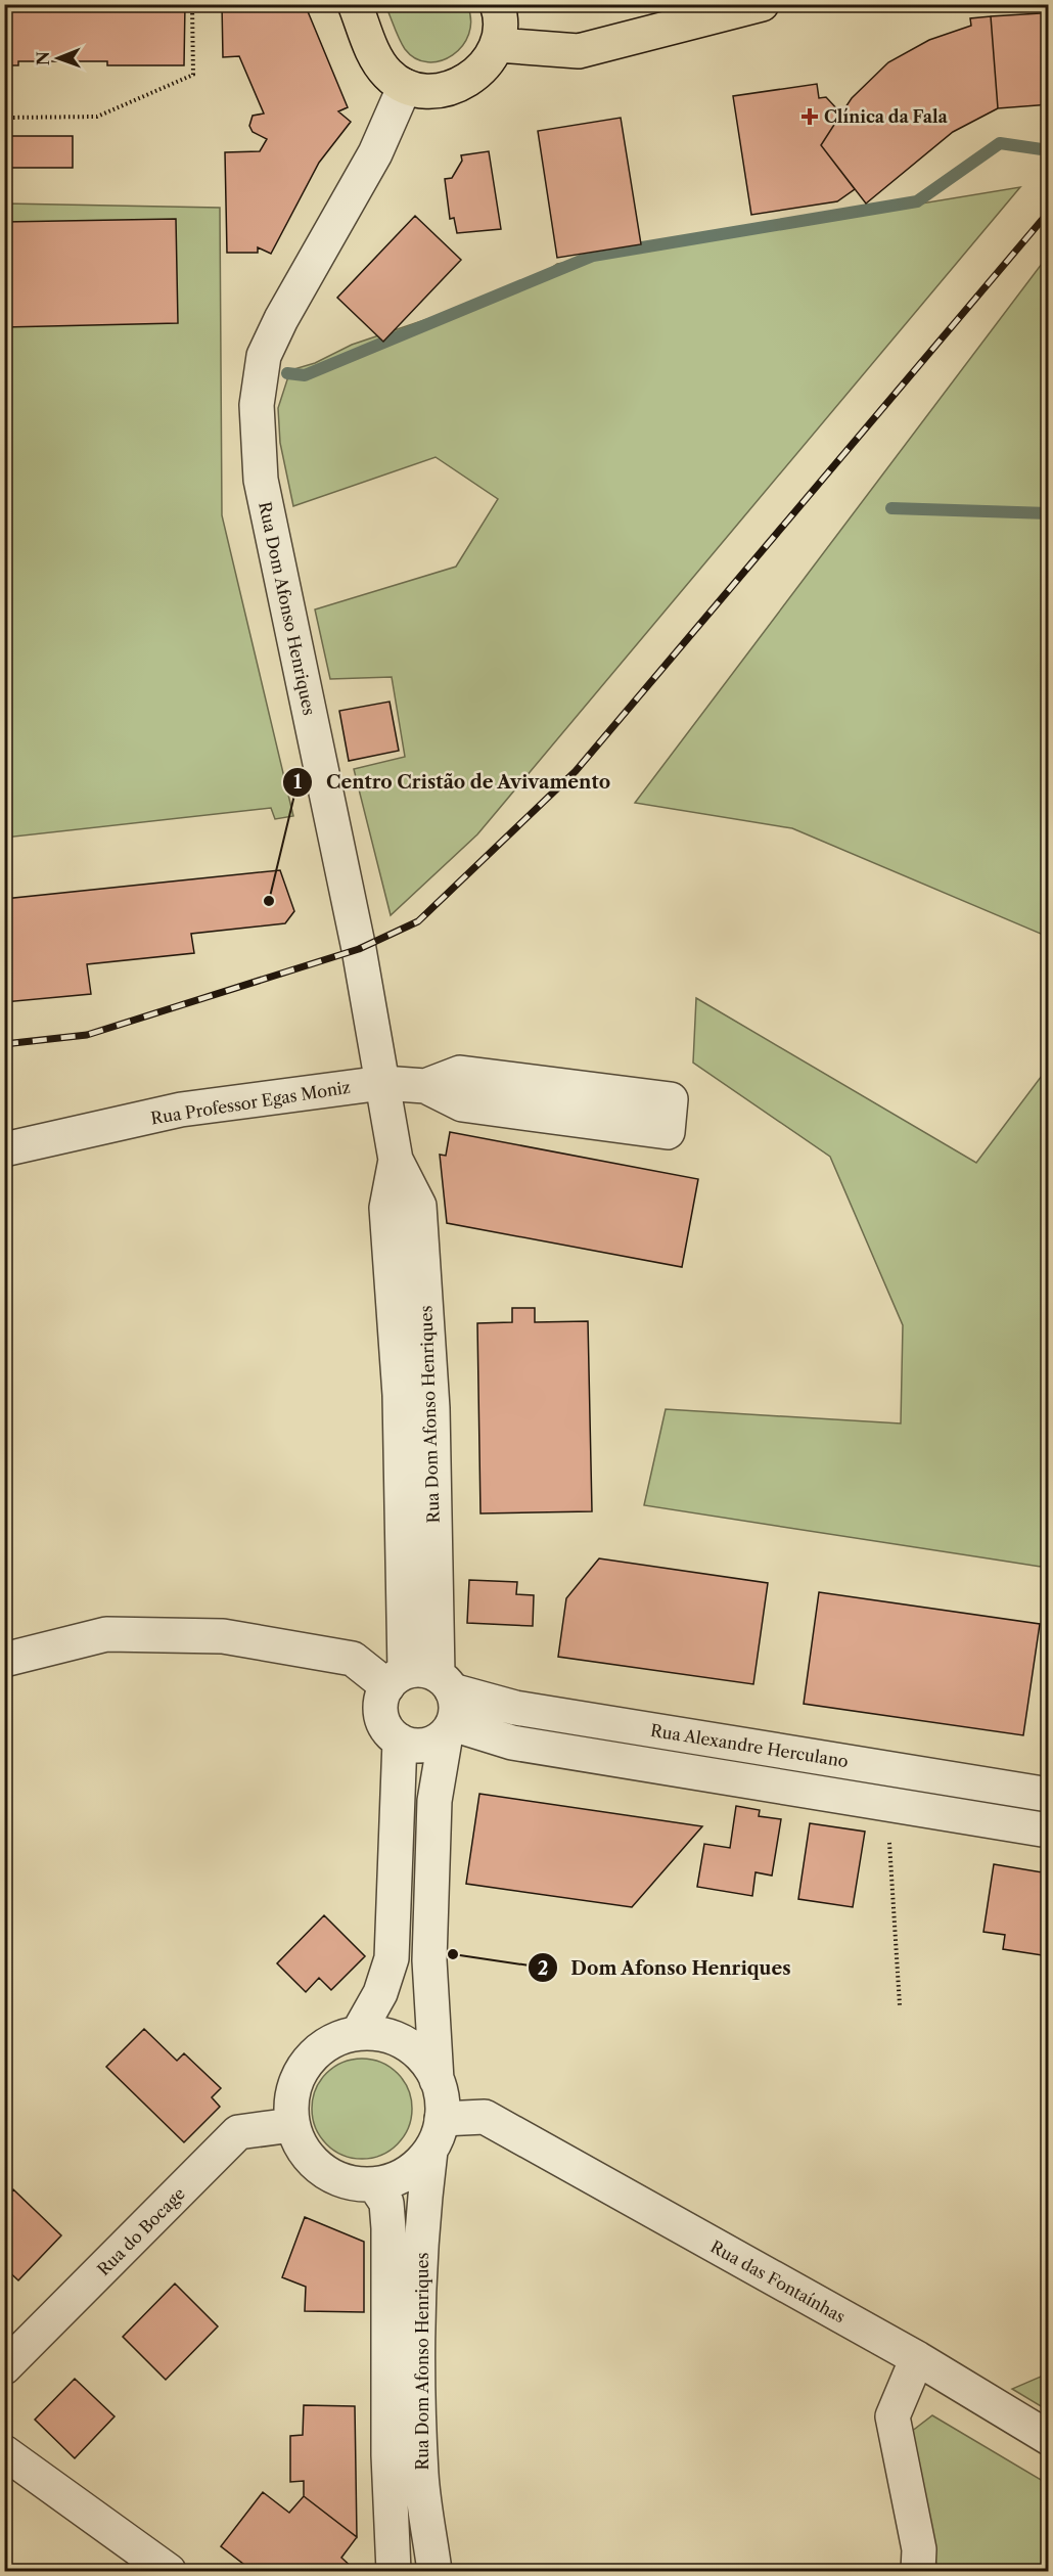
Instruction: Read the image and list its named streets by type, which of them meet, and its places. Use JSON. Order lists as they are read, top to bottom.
{
  "streets": {
    "street": [
      "Rua Dom Afonso Henriques",
      "Rua Professor Egas Moniz",
      "Rua Alexandre Herculano",
      "Rua do Bocage",
      "Rua das Fontaínhas"
    ]
  },
  "crossings": [
    ["Rua Dom Afonso Henriques", "Rua Professor Egas Moniz"],
    ["Rua Dom Afonso Henriques", "Rua Alexandre Herculano"],
    ["Rua Dom Afonso Henriques", "Rua do Bocage"],
    ["Rua Dom Afonso Henriques", "Rua das Fontaínhas"],
    ["Rua do Bocage", "Rua das Fontaínhas"]
  ],
  "places": {
    "health": ["Clínica da Fala"],
    "other": ["Centro Cristão de Avivamento", "Dom Afonso Henriques"]
  },
  "north": "left"
}
